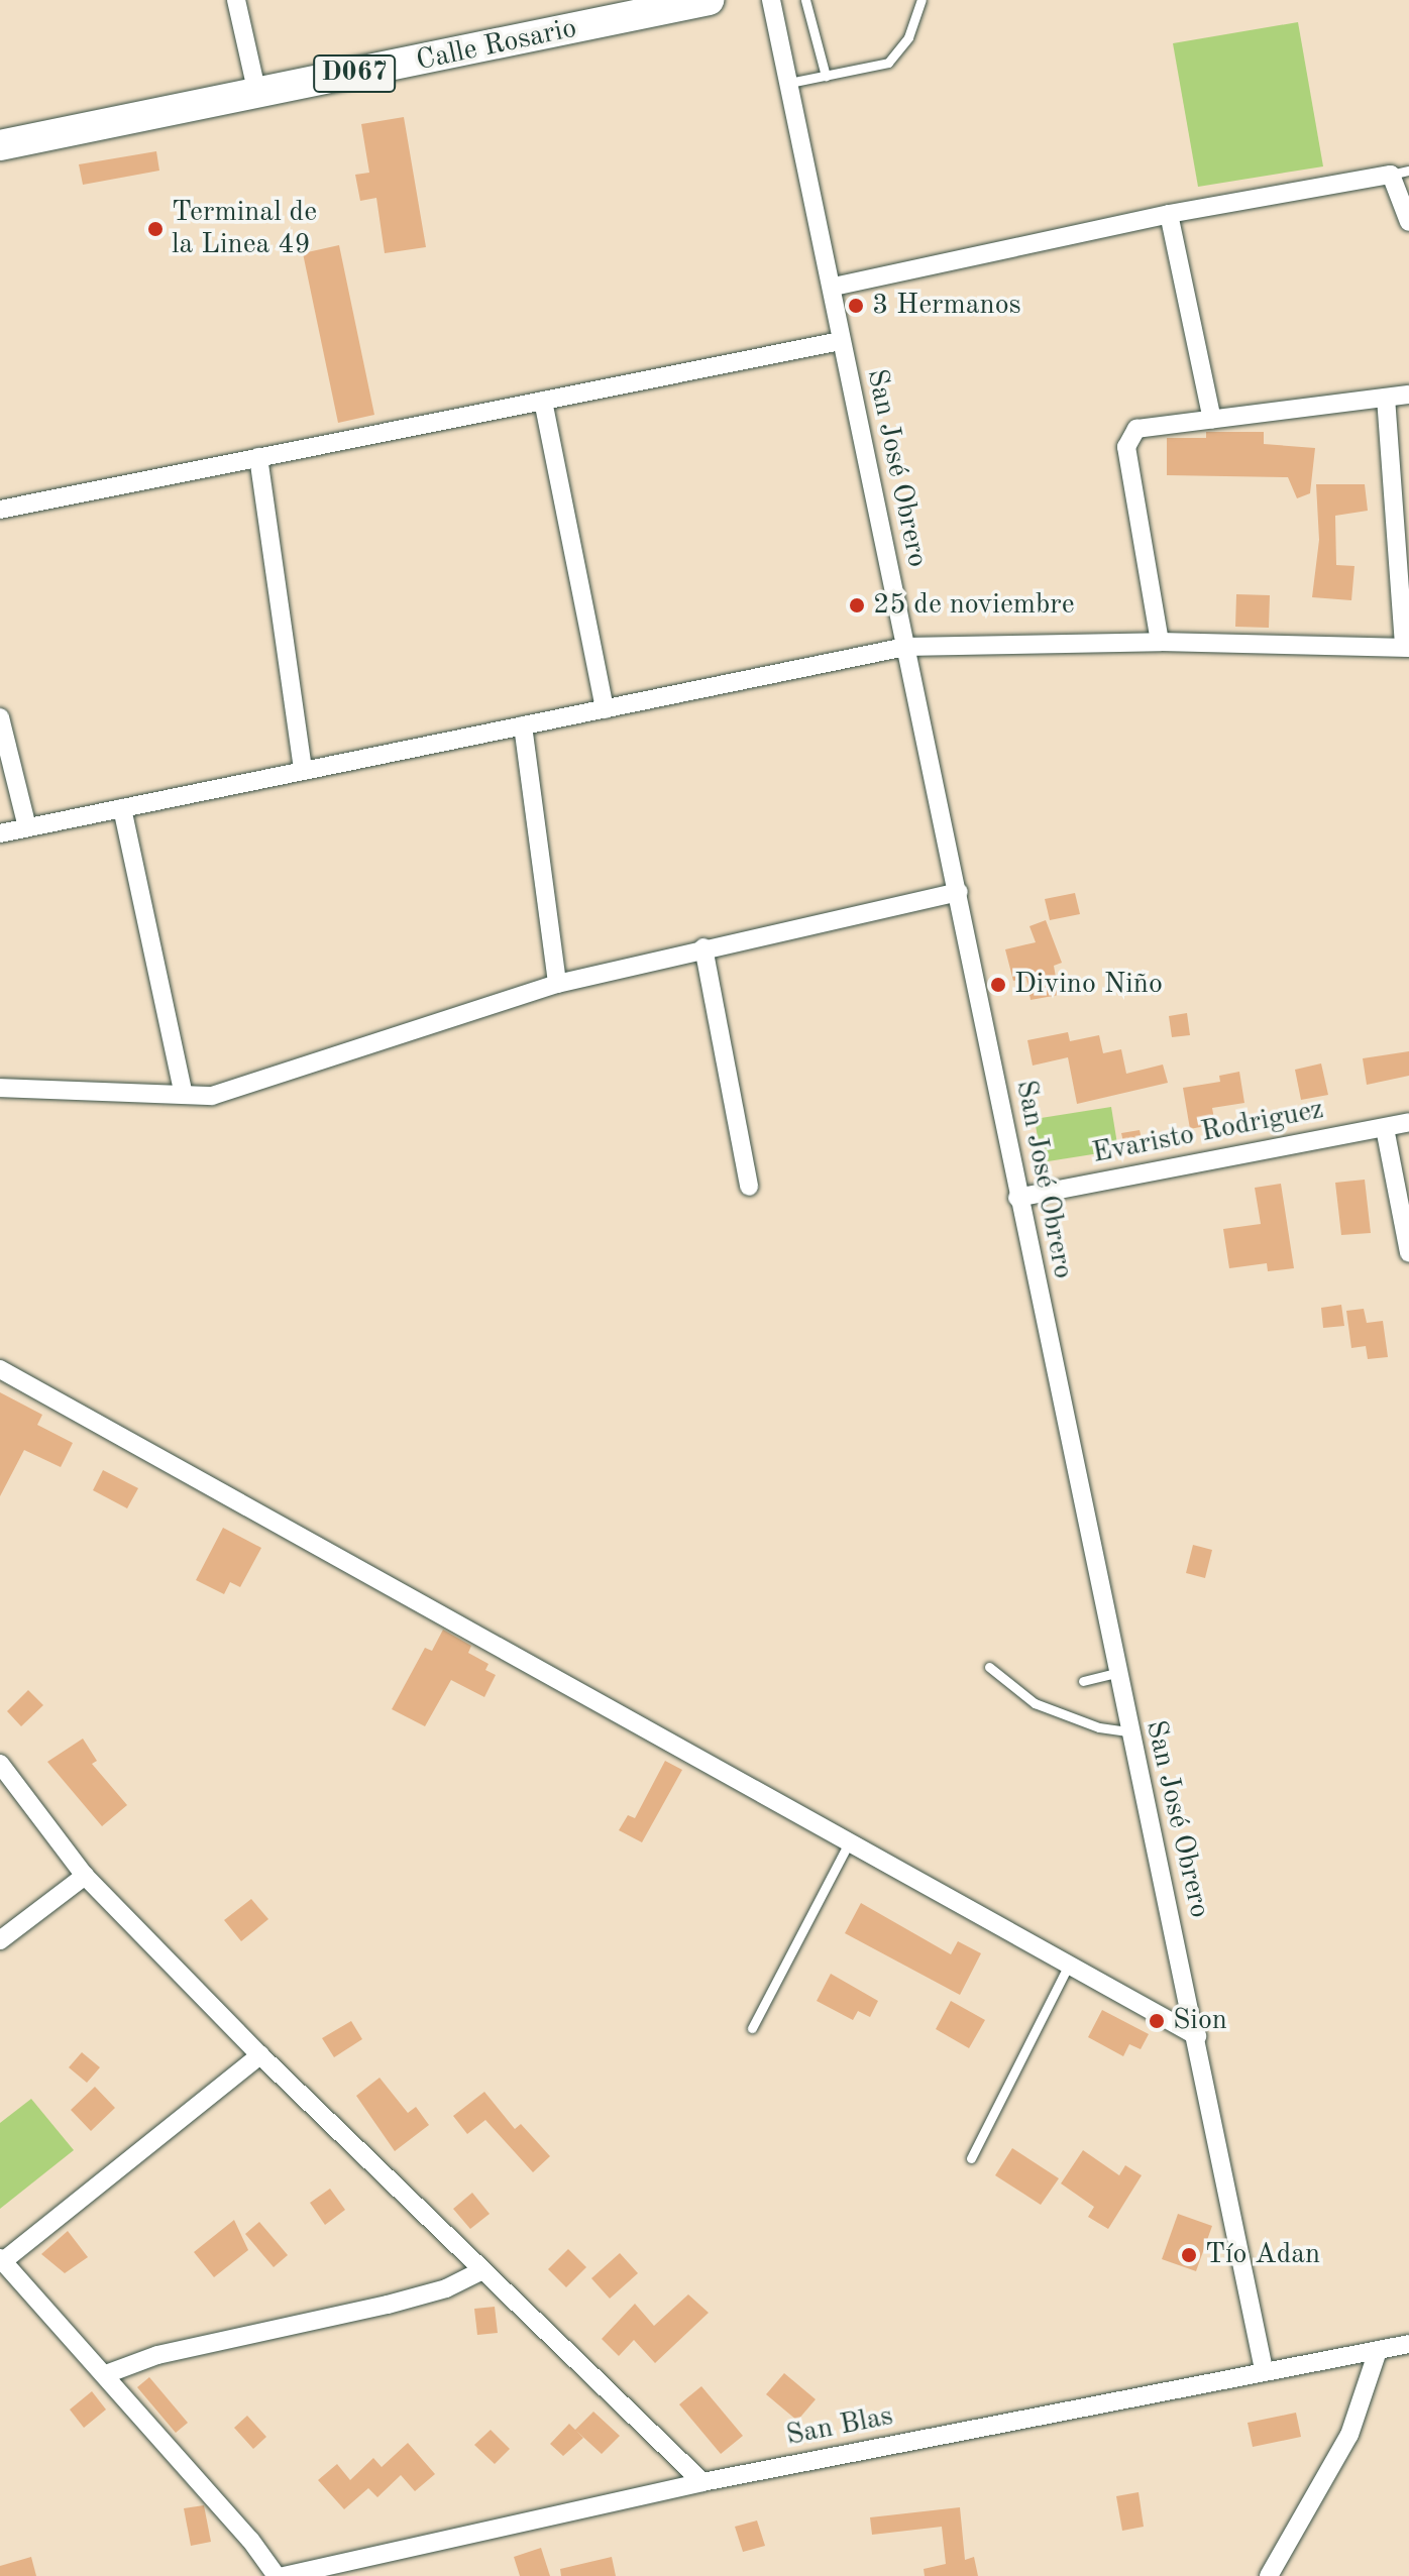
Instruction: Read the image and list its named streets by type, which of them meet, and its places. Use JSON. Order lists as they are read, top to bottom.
{
  "streets": {
    "main road": ["Calle Rosario", "D067"],
    "street": ["San José Obrero", "Evaristo Rodriguez", "San Blas"]
  },
  "crossings": [
    ["San José Obrero", "Evaristo Rodriguez"],
    ["San José Obrero", "San Blas"]
  ],
  "places": [
    "Terminal de la Linea 49",
    "3 Hermanos",
    "25 de noviembre",
    "Divino Niño",
    "Sion",
    "Tío Adan"
  ]
}
